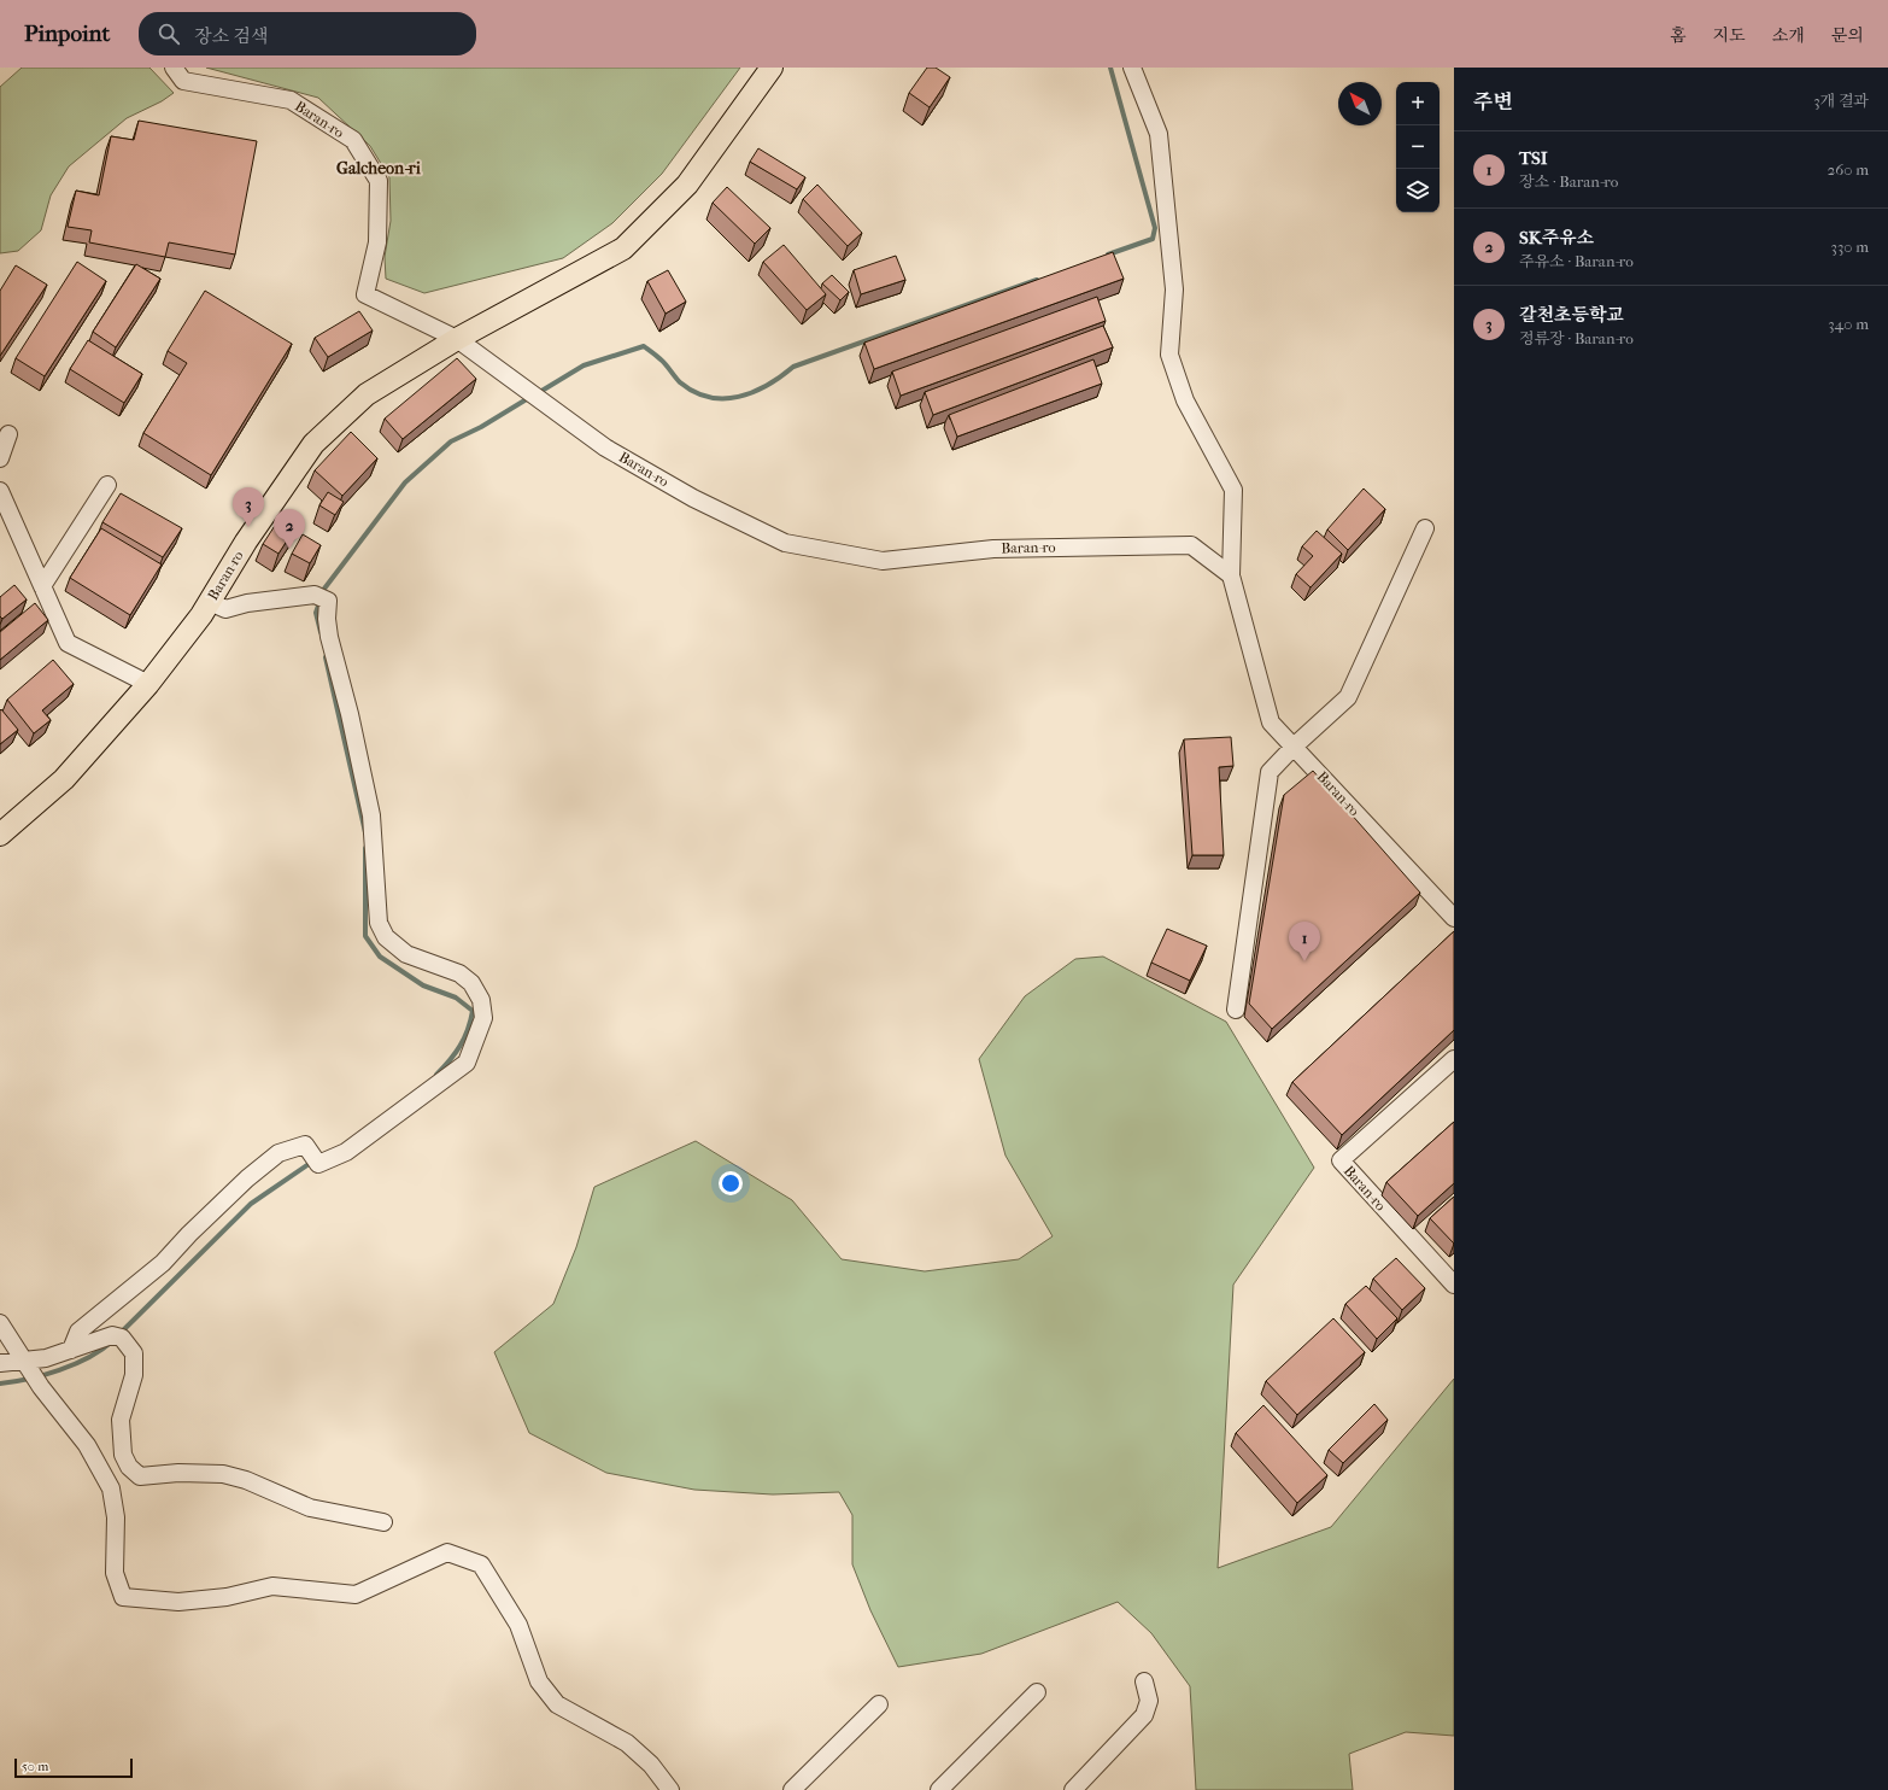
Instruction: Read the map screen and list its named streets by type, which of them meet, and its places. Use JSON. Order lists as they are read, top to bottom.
{
  "streets": {
    "main road": ["Baran-ro"]
  },
  "districts": ["Galcheon-ri"],
  "scale_bar": "50 m",
  "north": "top left",
  "page": {
    "header": "Pinpoint",
    "search": "장소 검색",
    "nav": [
      "홈",
      "지도",
      "소개",
      "문의"
    ],
    "heading": ["주변", "3개 결과"],
    "map_buttons": ["+", "−"],
    "list": [
      {
        "mark": "1",
        "name": "TSI",
        "note": "장소 · Baran-ro",
        "value": "260 m"
      },
      {
        "mark": "2",
        "name": "SK주유소",
        "note": "주유소 · Baran-ro",
        "value": "330 m"
      },
      {
        "mark": "3",
        "name": "갈천초등학교",
        "note": "정류장 · Baran-ro",
        "value": "340 m"
      }
    ],
    "pins": ["3", "2", "1"],
    "scale": "50 m"
  }
}
